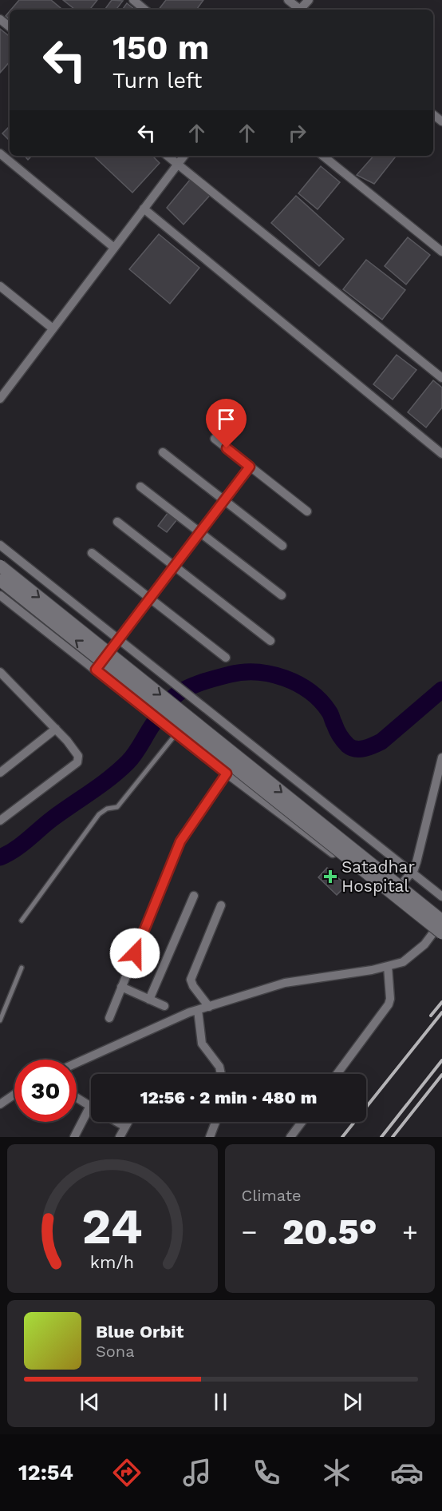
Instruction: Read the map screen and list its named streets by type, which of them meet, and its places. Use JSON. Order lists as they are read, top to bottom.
{
  "places": {
    "health": ["Satadhar Hospital"]
  },
  "page": {
    "turn": ["150 m", "Turn left"],
    "limit": "30",
    "trip": "12:56 · 2 min · 480 m",
    "tile": "Climate",
    "heat": ["−", "20.5°", "+"],
    "song": ["Blue Orbit", "Sona"],
    "tabs": "12:54",
    "gauge": ["24", "km/h"]
  }
}
